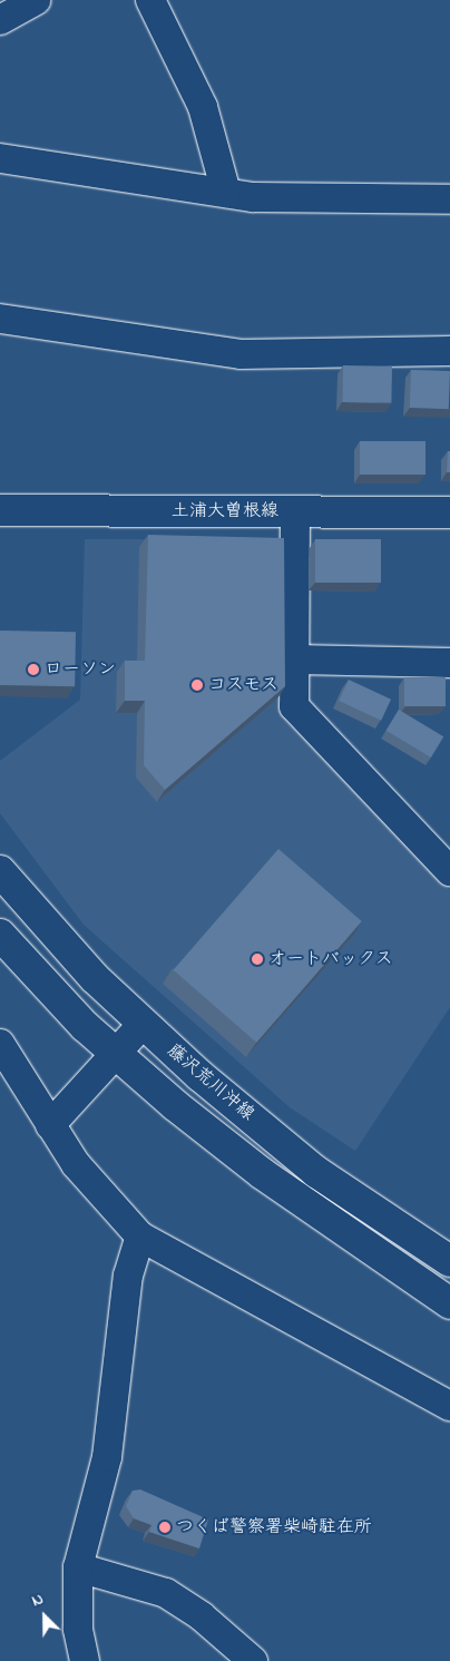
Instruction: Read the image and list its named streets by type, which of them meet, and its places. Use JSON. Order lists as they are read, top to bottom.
{
  "streets": {
    "main road": ["土浦大曽根線", "藤沢荒川沖線"]
  },
  "places": [
    "ローソン",
    "コスモス",
    "オートバックス",
    "つくば警察署柴崎駐在所"
  ],
  "north": "top left"
}
